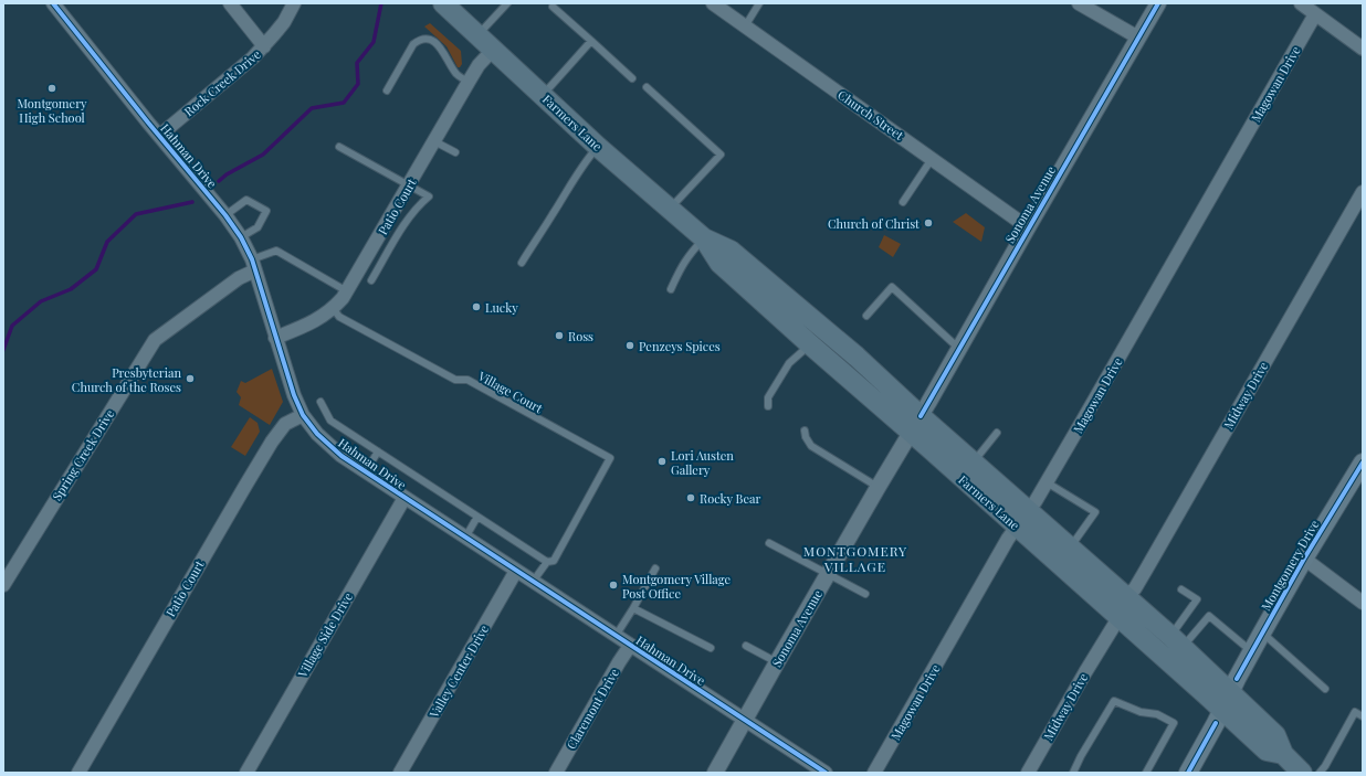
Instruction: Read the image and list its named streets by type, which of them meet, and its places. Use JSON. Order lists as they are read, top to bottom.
{
  "streets": {
    "main road": ["Farmers Lane", "Montgomery Drive"],
    "street": [
      "Rock Creek Drive",
      "Magowan Drive",
      "Church Street",
      "Hahman Drive",
      "Sonoma Avenue",
      "Patio Court",
      "Midway Drive",
      "Spring Creek Drive",
      "Village Side Drive",
      "Valley Center Drive",
      "Claremont Drive"
    ],
    "lane": ["Village Court"]
  },
  "crossings": [
    ["Rock Creek Drive", "Hahman Drive"],
    ["Magowan Drive", "Farmers Lane"],
    ["Church Street", "Sonoma Avenue"],
    ["Farmers Lane", "Sonoma Avenue"],
    ["Farmers Lane", "Patio Court"],
    ["Farmers Lane", "Midway Drive"],
    ["Farmers Lane", "Montgomery Drive"],
    ["Hahman Drive", "Sonoma Avenue"],
    ["Hahman Drive", "Patio Court"],
    ["Hahman Drive", "Spring Creek Drive"],
    ["Hahman Drive", "Village Side Drive"],
    ["Hahman Drive", "Valley Center Drive"],
    ["Hahman Drive", "Claremont Drive"],
    ["Patio Court", "Village Court"]
  ],
  "districts": ["MONTGOMERY VILLAGE"],
  "places": [
    "Montgomery High School",
    "Church of Christ",
    "Lucky",
    "Ross",
    "Penzeys Spices",
    "Presbyterian Church of the Roses",
    "Lori Austen Gallery",
    "Rocky Bear",
    "Montgomery Village Post Office"
  ]
}
